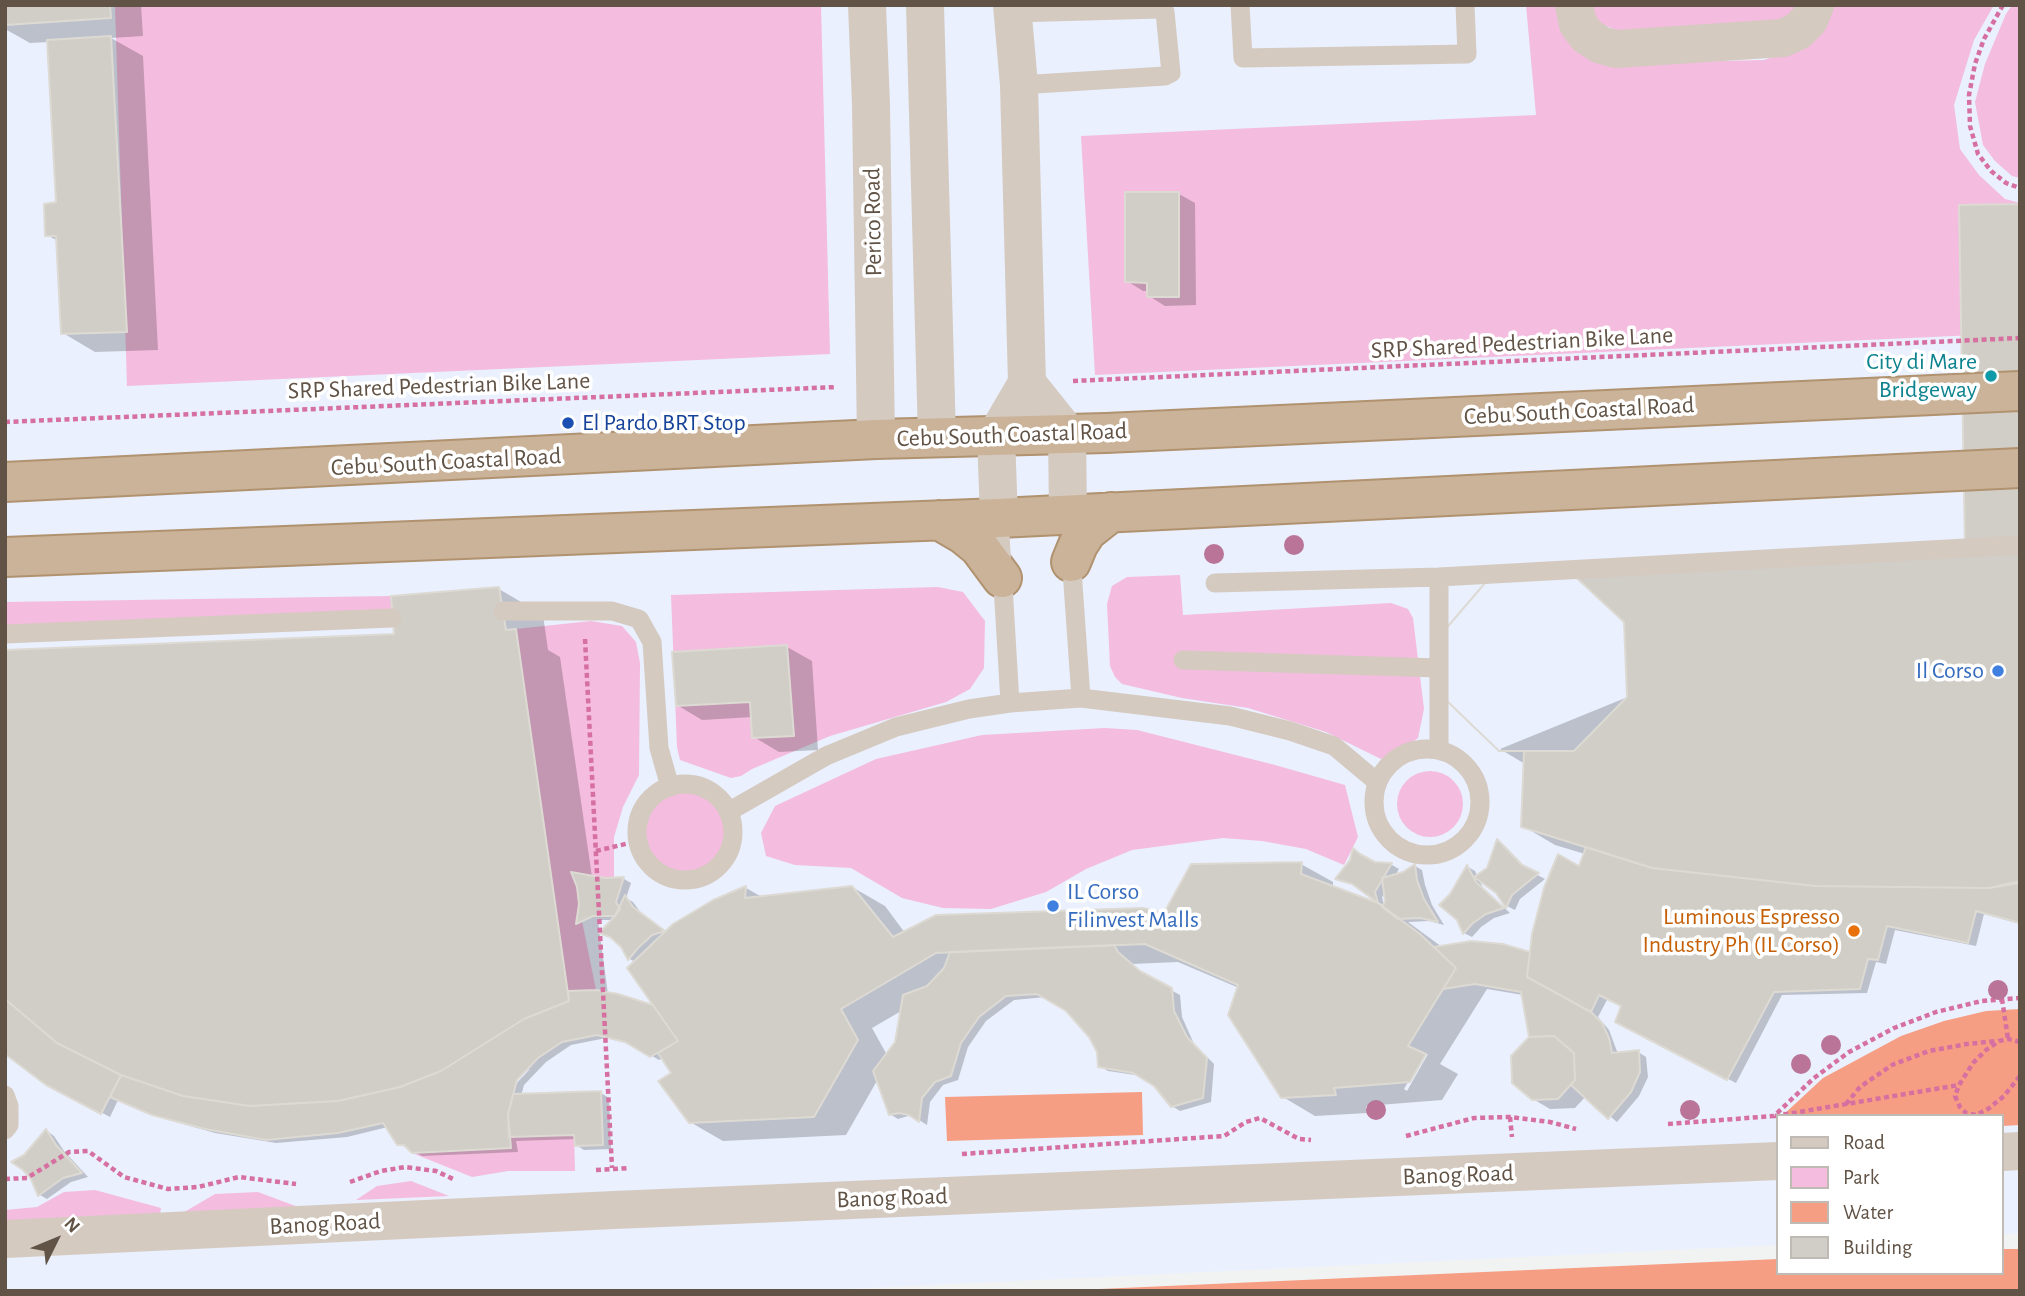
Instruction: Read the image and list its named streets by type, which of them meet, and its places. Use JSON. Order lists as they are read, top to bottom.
{
  "streets": {
    "highway": ["Cebu South Coastal Road"],
    "street": ["Perico Road", "Banog Road"],
    "path": ["SRP Shared Pedestrian Bike Lane"]
  },
  "crossings": [
    ["Perico Road", "SRP Shared Pedestrian Bike Lane"],
    ["Perico Road", "Cebu South Coastal Road"]
  ],
  "places": [
    "City di Mare Bridgeway",
    "El Pardo BRT Stop",
    "Il Corso",
    "IL Corso Filinvest Malls",
    "Luminous Espresso Industry Ph (IL Corso)"
  ],
  "legend": [
    "Road",
    "Park",
    "Water",
    "Building"
  ],
  "north": "top right"
}
